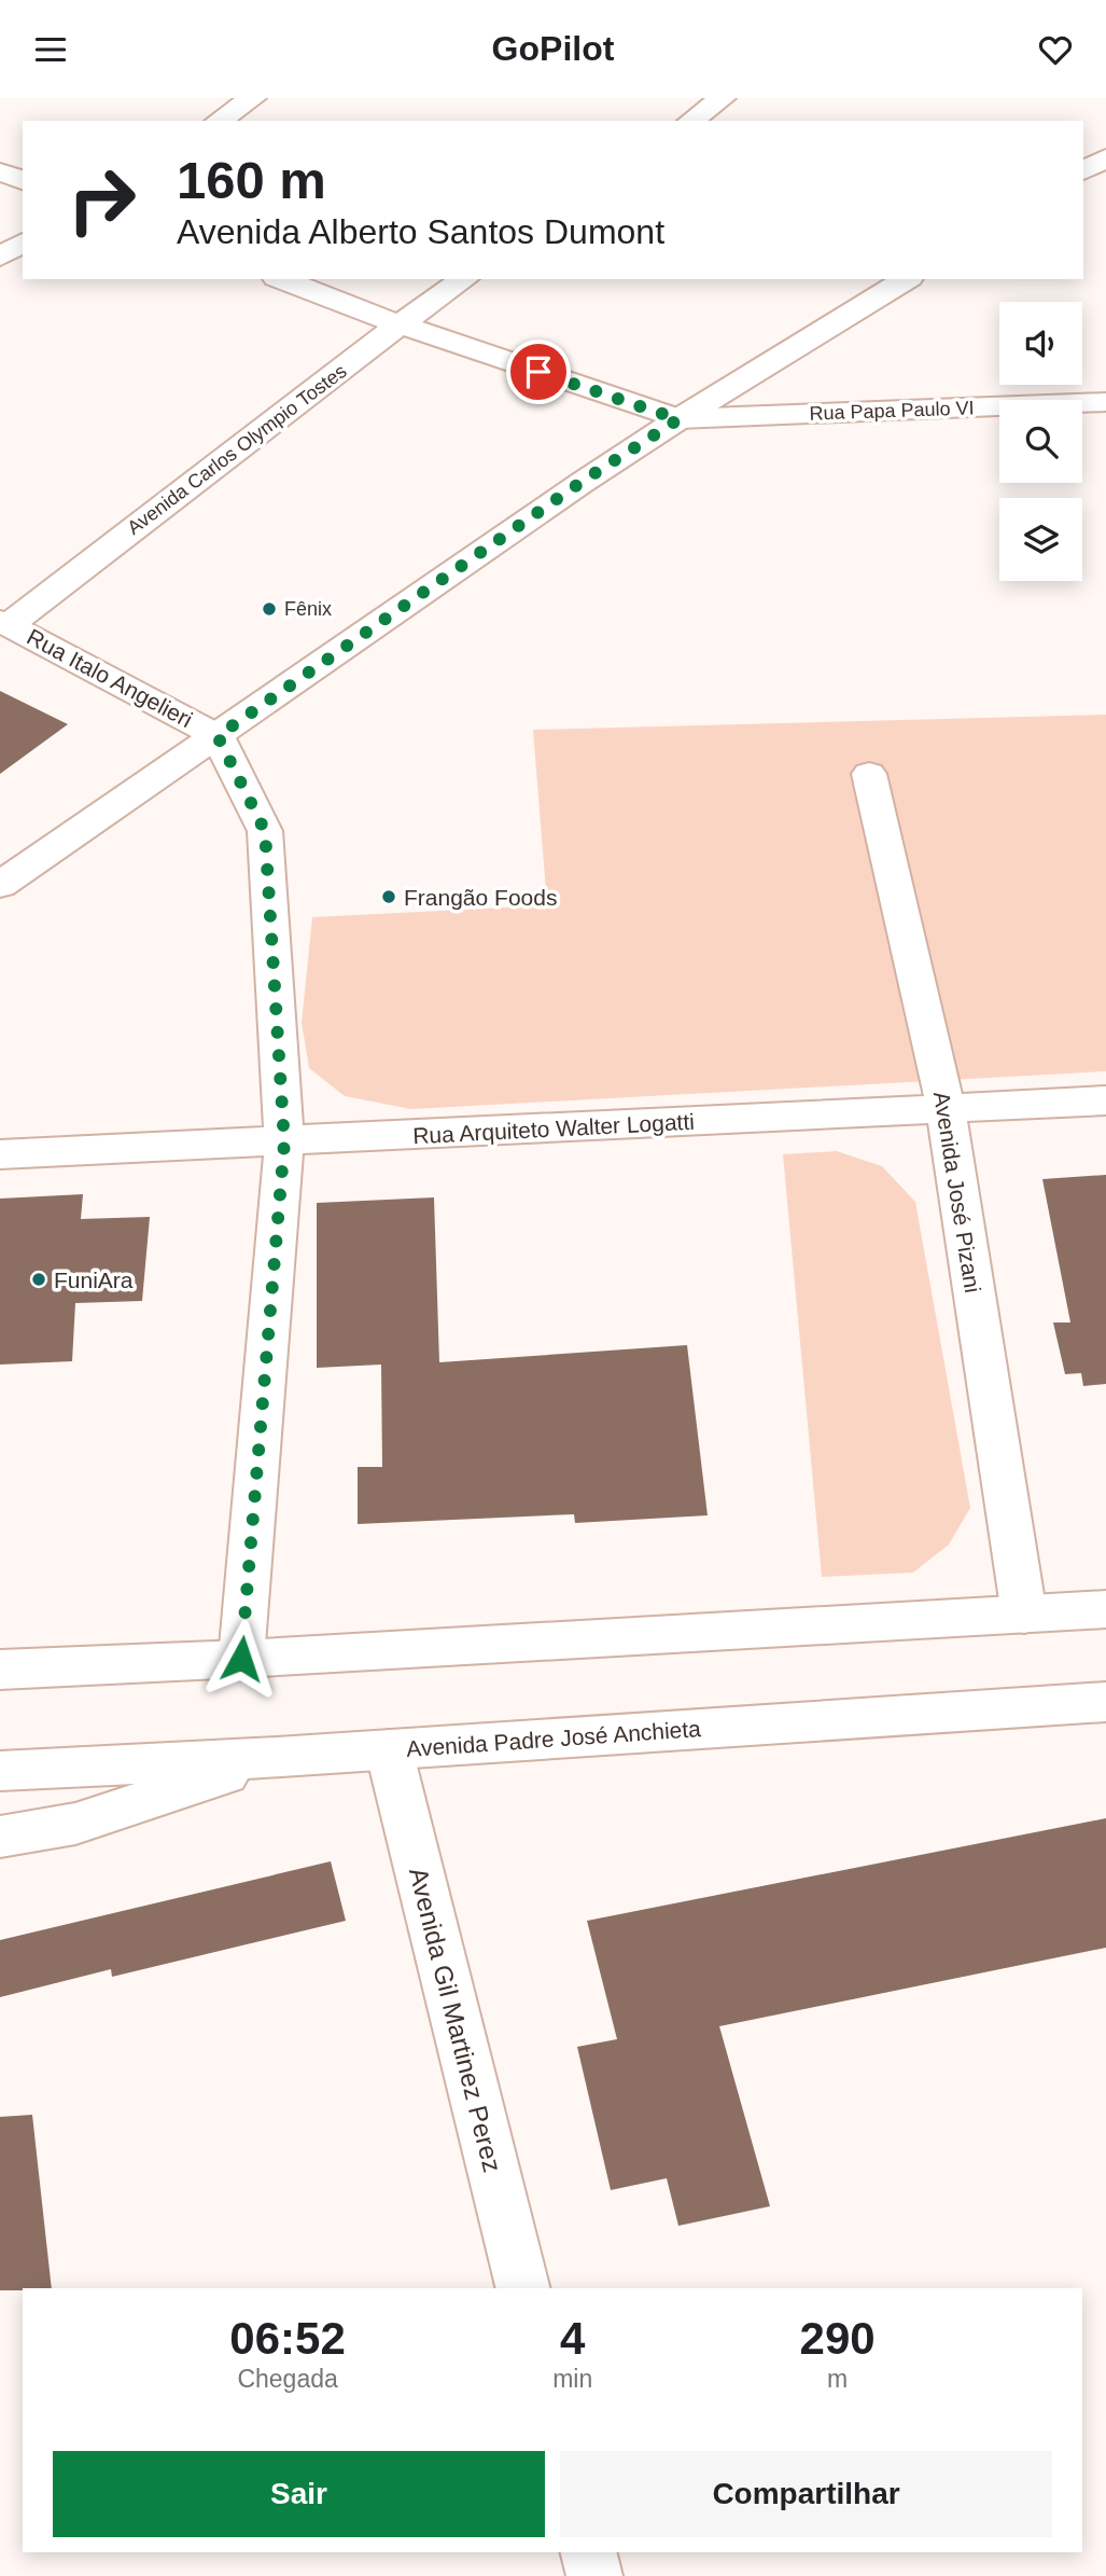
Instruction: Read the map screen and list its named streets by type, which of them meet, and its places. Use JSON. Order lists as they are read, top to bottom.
{
  "streets": {
    "street": [
      "Rua Papa Paulo VI",
      "Avenida Carlos Olympio Tostes",
      "Rua Italo Angelieri",
      "Rua Arquiteto Walter Logatti",
      "Avenida José Pizani",
      "Avenida Padre José Anchieta",
      "Avenida Gil Martinez Perez"
    ]
  },
  "crossings": [
    ["Avenida Carlos Olympio Tostes", "Rua Italo Angelieri"],
    ["Rua Arquiteto Walter Logatti", "Avenida José Pizani"],
    ["Avenida Padre José Anchieta", "Avenida Gil Martinez Perez"]
  ],
  "places": ["Fênix", "Frangão Foods", "FuniAra"],
  "page": {
    "header": "GoPilot",
    "turn": ["160 m", "Avenida Alberto Santos Dumont"],
    "eta": [
      "06:52",
      "Chegada",
      "4",
      "min",
      "290",
      "m"
    ],
    "buttons": ["Sair", "Compartilhar"]
  }
}
